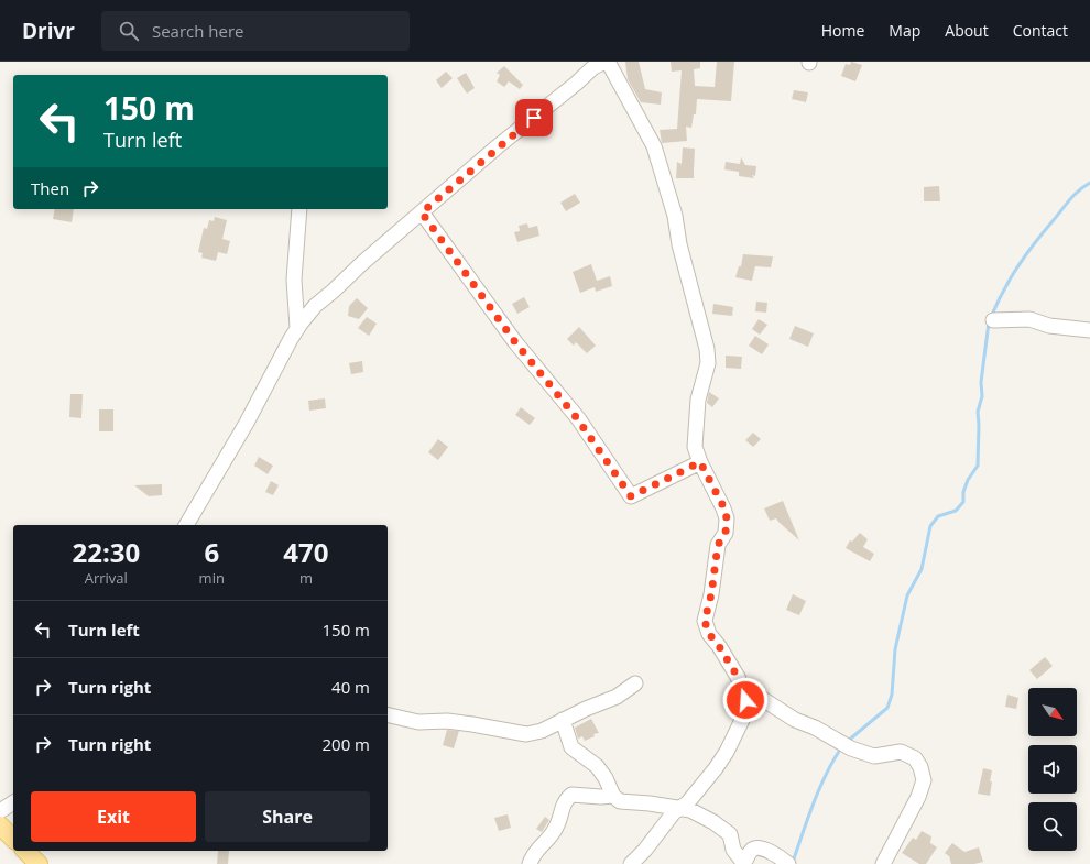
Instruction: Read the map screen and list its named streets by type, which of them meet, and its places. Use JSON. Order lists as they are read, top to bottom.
{
  "north": "bottom right",
  "page": {
    "header": "Drivr",
    "search": "Search here",
    "nav": [
      "Home",
      "Map",
      "About",
      "Contact"
    ],
    "turn": ["150 m", "Turn left"],
    "then": "Then",
    "eta": [
      "22:30",
      "Arrival",
      "6",
      "min",
      "470",
      "m"
    ],
    "list": [
      {
        "name": "Turn left",
        "value": "150 m"
      },
      {
        "name": "Turn right",
        "value": "40 m"
      },
      {
        "name": "Turn right",
        "value": "200 m"
      }
    ],
    "buttons": ["Exit", "Share"]
  }
}
